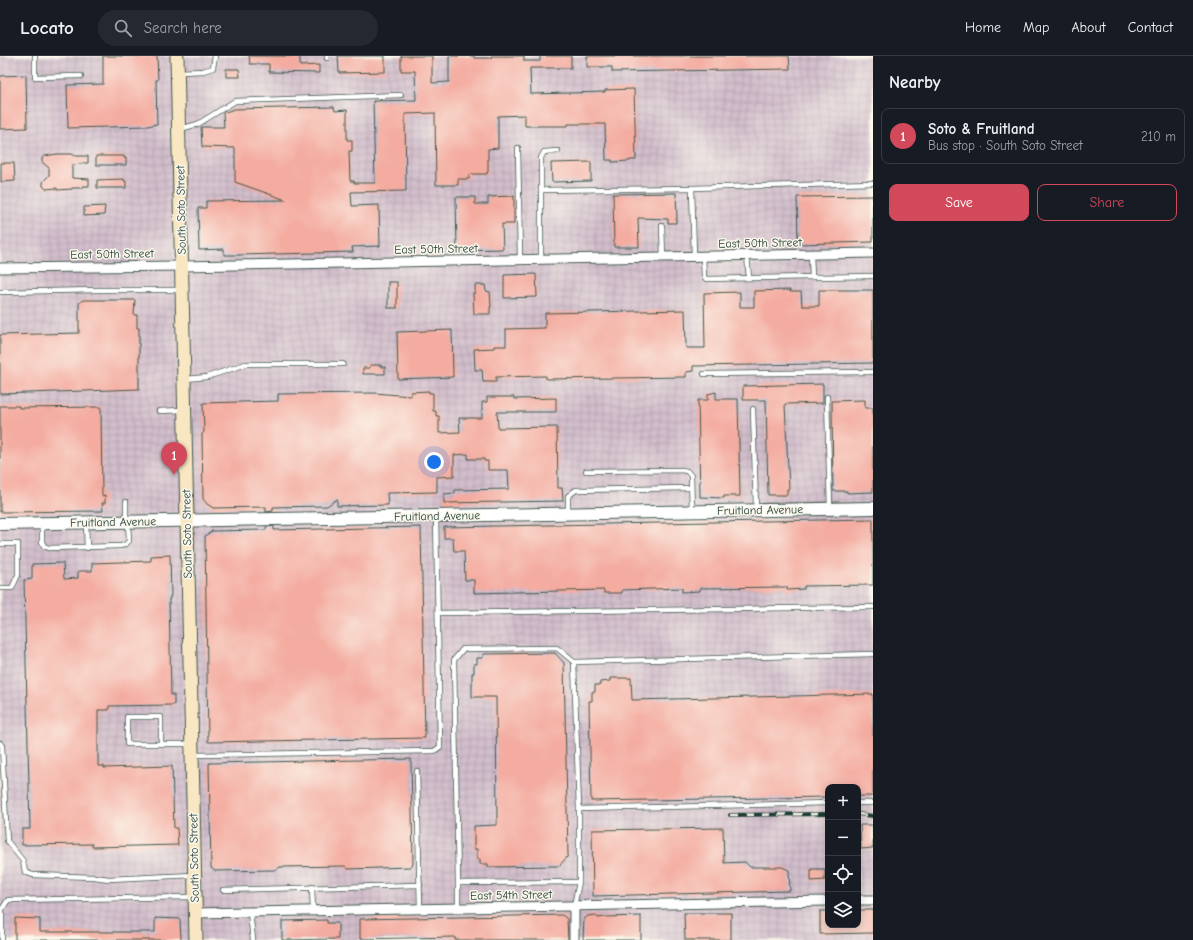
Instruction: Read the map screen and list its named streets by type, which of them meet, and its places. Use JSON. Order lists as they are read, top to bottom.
{
  "streets": {
    "main road": ["South Soto Street"],
    "street": ["East 50th Street", "Fruitland Avenue", "East 54th Street"]
  },
  "crossings": [
    ["South Soto Street", "East 50th Street"],
    ["South Soto Street", "Fruitland Avenue"],
    ["South Soto Street", "East 54th Street"]
  ],
  "page": {
    "header": "Locato",
    "search": "Search here",
    "nav": [
      "Home",
      "Map",
      "About",
      "Contact"
    ],
    "heading": "Nearby",
    "list": [
      {
        "mark": "1",
        "name": "Soto & Fruitland",
        "note": "Bus stop · South Soto Street",
        "value": "210 m"
      }
    ],
    "buttons": ["Save", "Share"],
    "pins": "1",
    "map_buttons": ["+", "−"]
  }
}
